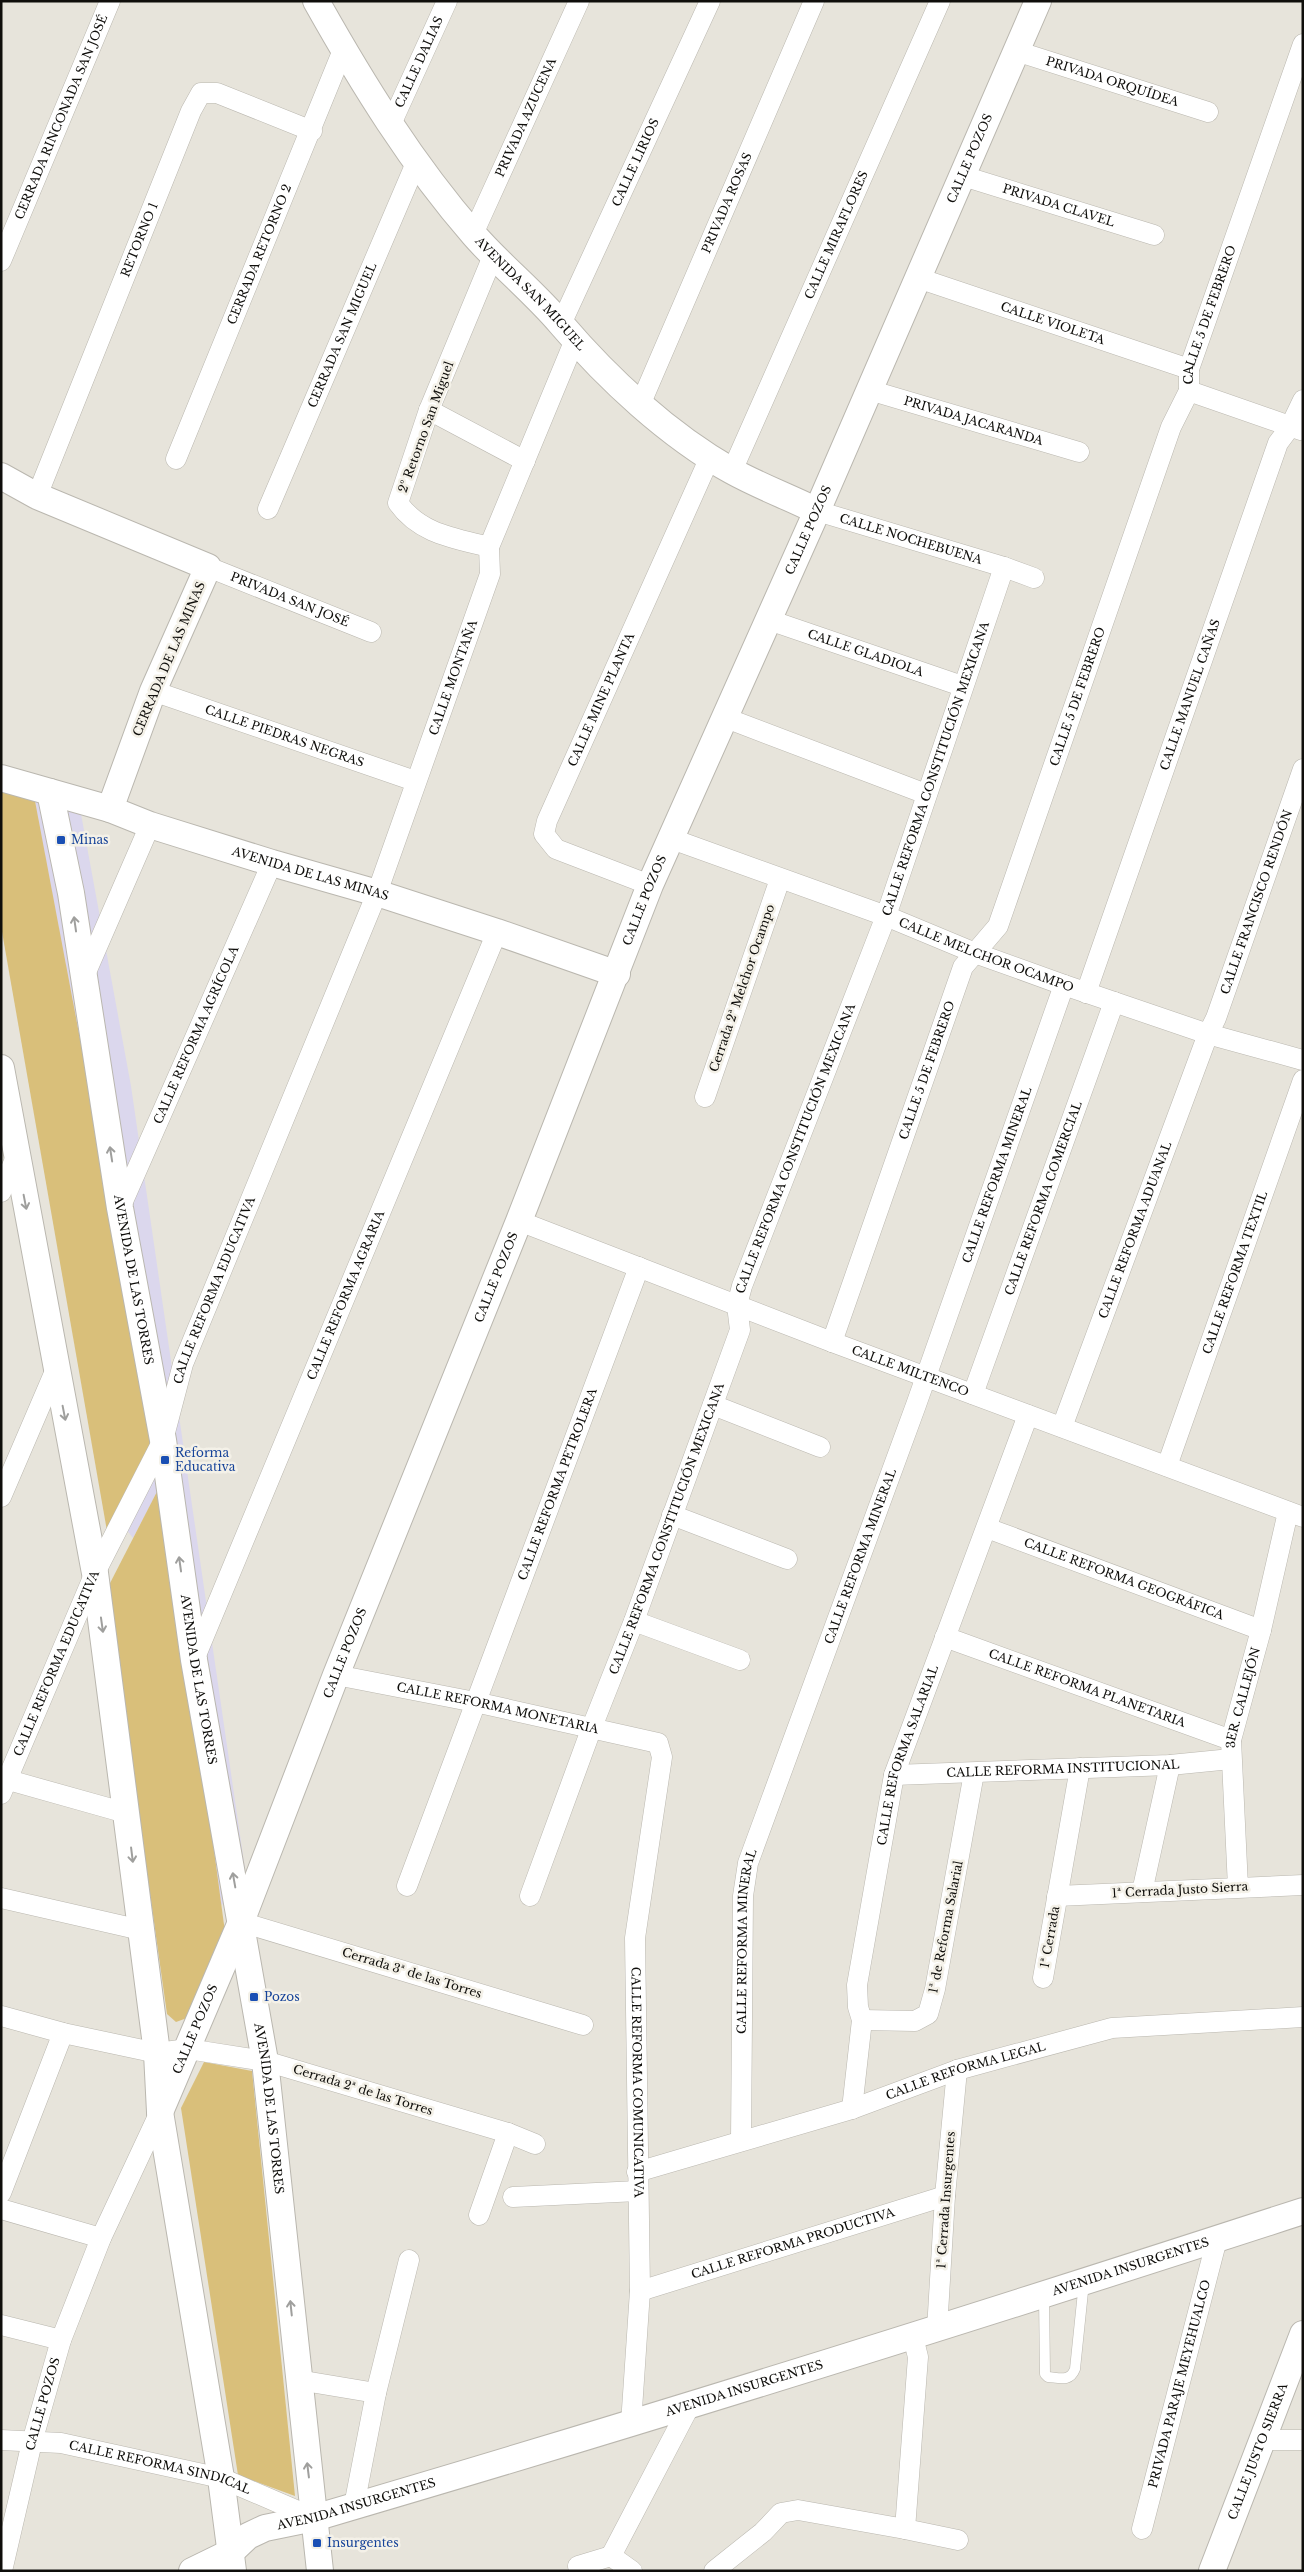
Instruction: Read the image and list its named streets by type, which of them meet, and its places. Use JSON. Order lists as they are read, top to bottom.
{
  "streets": {
    "street": [
      "CALLE DALIAS",
      "PRIVADA ORQUÍDEA",
      "CERRADA RINCONADA SAN JOSÉ",
      "PRIVADA AZUCENA",
      "CALLE POZOS",
      "CALLE LIRIOS",
      "PRIVADA ROSAS",
      "PRIVADA CLAVEL",
      "CALLE MIRAFLORES",
      "RETORNO 1",
      "CERRADA RETORNO 2",
      "AVENIDA SAN MIGUEL",
      "CALLE 5 DE FEBRERO",
      "CALLE VIOLETA",
      "CERRADA SAN MIGUEL",
      "PRIVADA JACARANDA",
      "2º Retorno San Miguel",
      "CALLE NOCHEBUENA",
      "PRIVADA SAN JOSÉ",
      "CALLE GLADIOLA",
      "CERRADA DE LAS MINAS",
      "CALLE MONTAÑA",
      "CALLE MANUEL CAÑAS",
      "CALLE MINE PLANTA",
      "CALLE PIEDRAS NEGRAS",
      "CALLE REFORMA CONSTITUCIÓN MEXICANA",
      "AVENIDA DE LAS MINAS",
      "CALLE FRANCISCO RENDÓN",
      "CALLE MELCHOR OCAMPO",
      "Cerrada 2ª Melchor Ocampo",
      "CALLE REFORMA AGRÍCOLA",
      "CALLE REFORMA MINERAL",
      "CALLE REFORMA COMERCIAL",
      "CALLE REFORMA ADUANAL",
      "CALLE REFORMA TEXTIL",
      "AVENIDA DE LAS TORRES",
      "CALLE REFORMA EDUCATIVA",
      "CALLE REFORMA AGRARIA",
      "CALLE MILTENCO",
      "CALLE REFORMA PETROLERA",
      "CALLE REFORMA GEOGRÁFICA",
      "CALLE REFORMA PLANETARIA",
      "3ER. CALLEJÓN",
      "CALLE REFORMA MONETARIA",
      "CALLE REFORMA SALARIAL",
      "CALLE REFORMA INSTITUCIONAL",
      "1ª Cerrada Justo Sierra",
      "1ª de Reforma Salarial",
      "1ª Cerrada",
      "Cerrada 3ª de las Torres",
      "CALLE REFORMA LEGAL",
      "CALLE REFORMA COMUNICATIVA",
      "Cerrada 2ª de las Torres",
      "1ª Cerrada Insurgentes",
      "CALLE REFORMA PRODUCTIVA",
      "AVENIDA INSURGENTES",
      "PRIVADA PARAJE MEYEHUALCO",
      "CALLE JUSTO SIERRA",
      "CALLE REFORMA SINDICAL"
    ]
  },
  "crossings": [
    ["CALLE DALIAS", "AVENIDA SAN MIGUEL"],
    ["PRIVADA ORQUÍDEA", "CALLE POZOS"],
    ["PRIVADA AZUCENA", "AVENIDA SAN MIGUEL"],
    ["CALLE POZOS", "PRIVADA CLAVEL"],
    ["CALLE POZOS", "AVENIDA SAN MIGUEL"],
    ["CALLE POZOS", "CALLE VIOLETA"],
    ["CALLE POZOS", "PRIVADA JACARANDA"],
    ["CALLE POZOS", "CALLE NOCHEBUENA"],
    ["CALLE POZOS", "CALLE GLADIOLA"],
    ["CALLE POZOS", "CALLE MINE PLANTA"],
    ["CALLE POZOS", "AVENIDA DE LAS MINAS"],
    ["CALLE POZOS", "CALLE MELCHOR OCAMPO"],
    ["CALLE POZOS", "AVENIDA DE LAS TORRES"],
    ["CALLE POZOS", "CALLE MILTENCO"],
    ["CALLE POZOS", "CALLE REFORMA MONETARIA"],
    ["CALLE POZOS", "Cerrada 3ª de las Torres"],
    ["CALLE POZOS", "Cerrada 2ª de las Torres"],
    ["CALLE POZOS", "CALLE REFORMA SINDICAL"],
    ["CALLE LIRIOS", "AVENIDA SAN MIGUEL"],
    ["PRIVADA ROSAS", "AVENIDA SAN MIGUEL"],
    ["CALLE MIRAFLORES", "AVENIDA SAN MIGUEL"],
    ["RETORNO 1", "CERRADA RETORNO 2"],
    ["CERRADA RETORNO 2", "AVENIDA SAN MIGUEL"],
    ["AVENIDA SAN MIGUEL", "CERRADA SAN MIGUEL"],
    ["AVENIDA SAN MIGUEL", "2º Retorno San Miguel"],
    ["AVENIDA SAN MIGUEL", "CALLE NOCHEBUENA"],
    ["AVENIDA SAN MIGUEL", "CALLE MINE PLANTA"],
    ["CALLE 5 DE FEBRERO", "CALLE VIOLETA"],
    ["CALLE 5 DE FEBRERO", "CALLE MELCHOR OCAMPO"],
    ["CALLE 5 DE FEBRERO", "CALLE MILTENCO"],
    ["2º Retorno San Miguel", "CALLE MONTAÑA"],
    ["CALLE NOCHEBUENA", "CALLE REFORMA CONSTITUCIÓN MEXICANA"],
    ["PRIVADA SAN JOSÉ", "CERRADA DE LAS MINAS"],
    ["CALLE GLADIOLA", "CALLE REFORMA CONSTITUCIÓN MEXICANA"],
    ["CERRADA DE LAS MINAS", "CALLE PIEDRAS NEGRAS"],
    ["CERRADA DE LAS MINAS", "AVENIDA DE LAS MINAS"],
    ["CALLE MONTAÑA", "CALLE PIEDRAS NEGRAS"],
    ["CALLE MONTAÑA", "CALLE REFORMA EDUCATIVA"],
    ["CALLE MANUEL CAÑAS", "CALLE MELCHOR OCAMPO"],
    ["CALLE PIEDRAS NEGRAS", "CALLE REFORMA EDUCATIVA"],
    ["CALLE REFORMA CONSTITUCIÓN MEXICANA", "CALLE MELCHOR OCAMPO"],
    ["CALLE REFORMA CONSTITUCIÓN MEXICANA", "CALLE MILTENCO"],
    ["CALLE REFORMA CONSTITUCIÓN MEXICANA", "CALLE REFORMA MONETARIA"],
    ["AVENIDA DE LAS MINAS", "CALLE REFORMA AGRÍCOLA"],
    ["AVENIDA DE LAS MINAS", "AVENIDA DE LAS TORRES"],
    ["AVENIDA DE LAS MINAS", "CALLE REFORMA EDUCATIVA"],
    ["AVENIDA DE LAS MINAS", "CALLE REFORMA AGRARIA"],
    ["CALLE FRANCISCO RENDÓN", "CALLE MELCHOR OCAMPO"],
    ["CALLE FRANCISCO RENDÓN", "CALLE REFORMA ADUANAL"],
    ["CALLE MELCHOR OCAMPO", "Cerrada 2ª Melchor Ocampo"],
    ["CALLE MELCHOR OCAMPO", "CALLE REFORMA MINERAL"],
    ["CALLE MELCHOR OCAMPO", "CALLE REFORMA COMERCIAL"],
    ["CALLE MELCHOR OCAMPO", "CALLE REFORMA ADUANAL"],
    ["CALLE REFORMA AGRÍCOLA", "AVENIDA DE LAS TORRES"],
    ["CALLE REFORMA MINERAL", "CALLE MILTENCO"],
    ["CALLE REFORMA MINERAL", "CALLE REFORMA LEGAL"],
    ["CALLE REFORMA COMERCIAL", "CALLE MILTENCO"],
    ["CALLE REFORMA ADUANAL", "CALLE MILTENCO"],
    ["CALLE REFORMA TEXTIL", "CALLE MILTENCO"],
    ["AVENIDA DE LAS TORRES", "CALLE REFORMA EDUCATIVA"],
    ["AVENIDA DE LAS TORRES", "CALLE REFORMA AGRARIA"],
    ["AVENIDA DE LAS TORRES", "Cerrada 3ª de las Torres"],
    ["AVENIDA DE LAS TORRES", "Cerrada 2ª de las Torres"],
    ["AVENIDA DE LAS TORRES", "AVENIDA INSURGENTES"],
    ["AVENIDA DE LAS TORRES", "CALLE REFORMA SINDICAL"],
    ["CALLE MILTENCO", "CALLE REFORMA PETROLERA"],
    ["CALLE MILTENCO", "3ER. CALLEJÓN"],
    ["CALLE MILTENCO", "CALLE REFORMA SALARIAL"],
    ["CALLE REFORMA PETROLERA", "CALLE REFORMA MONETARIA"],
    ["CALLE REFORMA GEOGRÁFICA", "3ER. CALLEJÓN"],
    ["CALLE REFORMA GEOGRÁFICA", "CALLE REFORMA SALARIAL"],
    ["CALLE REFORMA PLANETARIA", "3ER. CALLEJÓN"],
    ["CALLE REFORMA PLANETARIA", "CALLE REFORMA SALARIAL"],
    ["CALLE REFORMA PLANETARIA", "CALLE REFORMA INSTITUCIONAL"],
    ["3ER. CALLEJÓN", "CALLE REFORMA INSTITUCIONAL"],
    ["3ER. CALLEJÓN", "1ª Cerrada Justo Sierra"],
    ["CALLE REFORMA MONETARIA", "CALLE REFORMA COMUNICATIVA"],
    ["CALLE REFORMA SALARIAL", "CALLE REFORMA INSTITUCIONAL"],
    ["CALLE REFORMA SALARIAL", "1ª de Reforma Salarial"],
    ["CALLE REFORMA SALARIAL", "CALLE REFORMA LEGAL"],
    ["CALLE REFORMA INSTITUCIONAL", "1ª de Reforma Salarial"],
    ["CALLE REFORMA INSTITUCIONAL", "1ª Cerrada"],
    ["1ª Cerrada Justo Sierra", "1ª Cerrada"],
    ["CALLE REFORMA LEGAL", "CALLE REFORMA COMUNICATIVA"],
    ["CALLE REFORMA LEGAL", "1ª Cerrada Insurgentes"],
    ["CALLE REFORMA COMUNICATIVA", "CALLE REFORMA PRODUCTIVA"],
    ["CALLE REFORMA COMUNICATIVA", "AVENIDA INSURGENTES"],
    ["1ª Cerrada Insurgentes", "CALLE REFORMA PRODUCTIVA"],
    ["1ª Cerrada Insurgentes", "AVENIDA INSURGENTES"],
    ["AVENIDA INSURGENTES", "PRIVADA PARAJE MEYEHUALCO"],
    ["AVENIDA INSURGENTES", "CALLE REFORMA SINDICAL"]
  ],
  "places": {
    "transit": [
      "Minas",
      "Reforma Educativa",
      "Pozos",
      "Insurgentes"
    ]
  }
}
